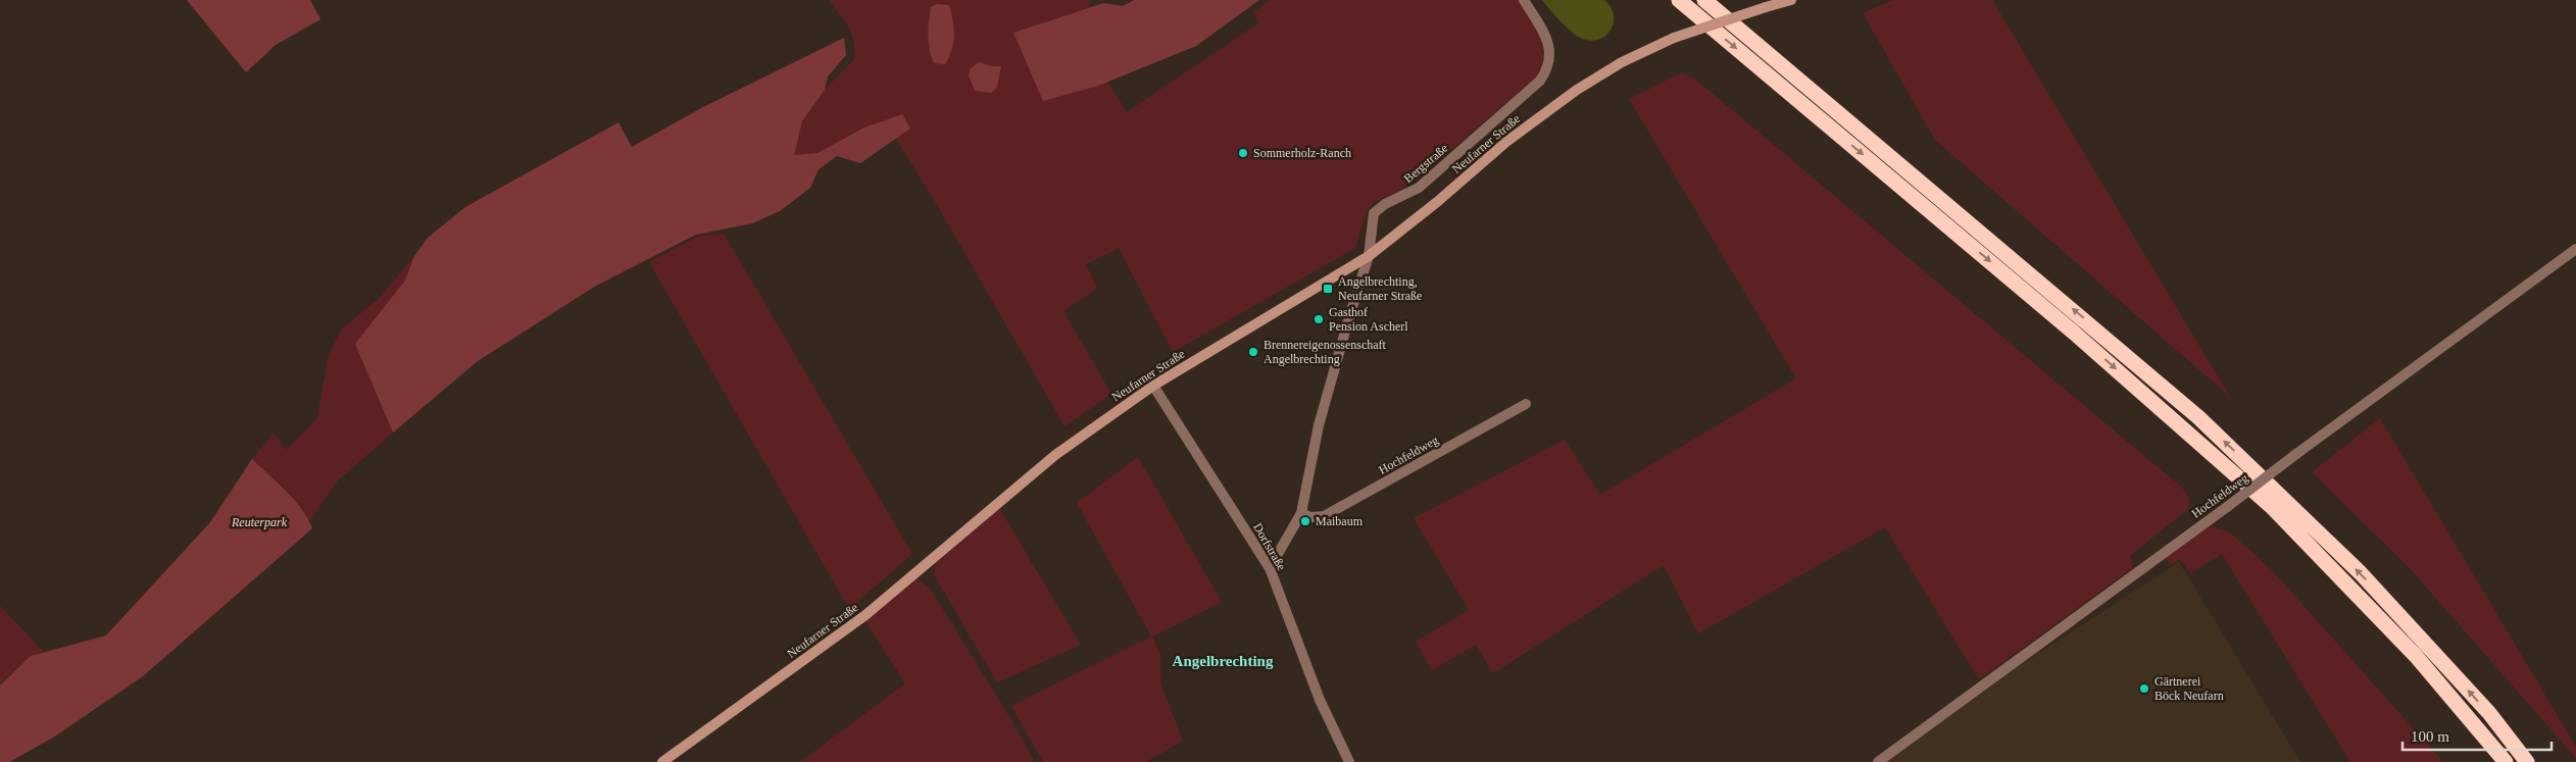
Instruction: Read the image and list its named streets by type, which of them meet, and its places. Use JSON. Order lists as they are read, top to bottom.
{
  "streets": {
    "street": [
      "Neufarner Straße",
      "Bergstraße",
      "Hochfeldweg",
      "Dorfstraße"
    ]
  },
  "crossings": [
    ["Neufarner Straße", "Bergstraße"],
    ["Neufarner Straße", "Dorfstraße"],
    ["Bergstraße", "Hochfeldweg"],
    ["Bergstraße", "Dorfstraße"]
  ],
  "districts": ["Angelbrechting"],
  "parks": ["Reuterpark"],
  "places": {
    "other": [
      "Sommerholz-Ranch",
      "Gasthof Pension Ascherl",
      "Brennereigenossenschaft Angelbrechting",
      "Maibaum",
      "Gärtnerei Böck Neufarn"
    ],
    "transit": ["Angelbrechting, Neufarner Straße"]
  },
  "scale_bar": "100 m"
}
